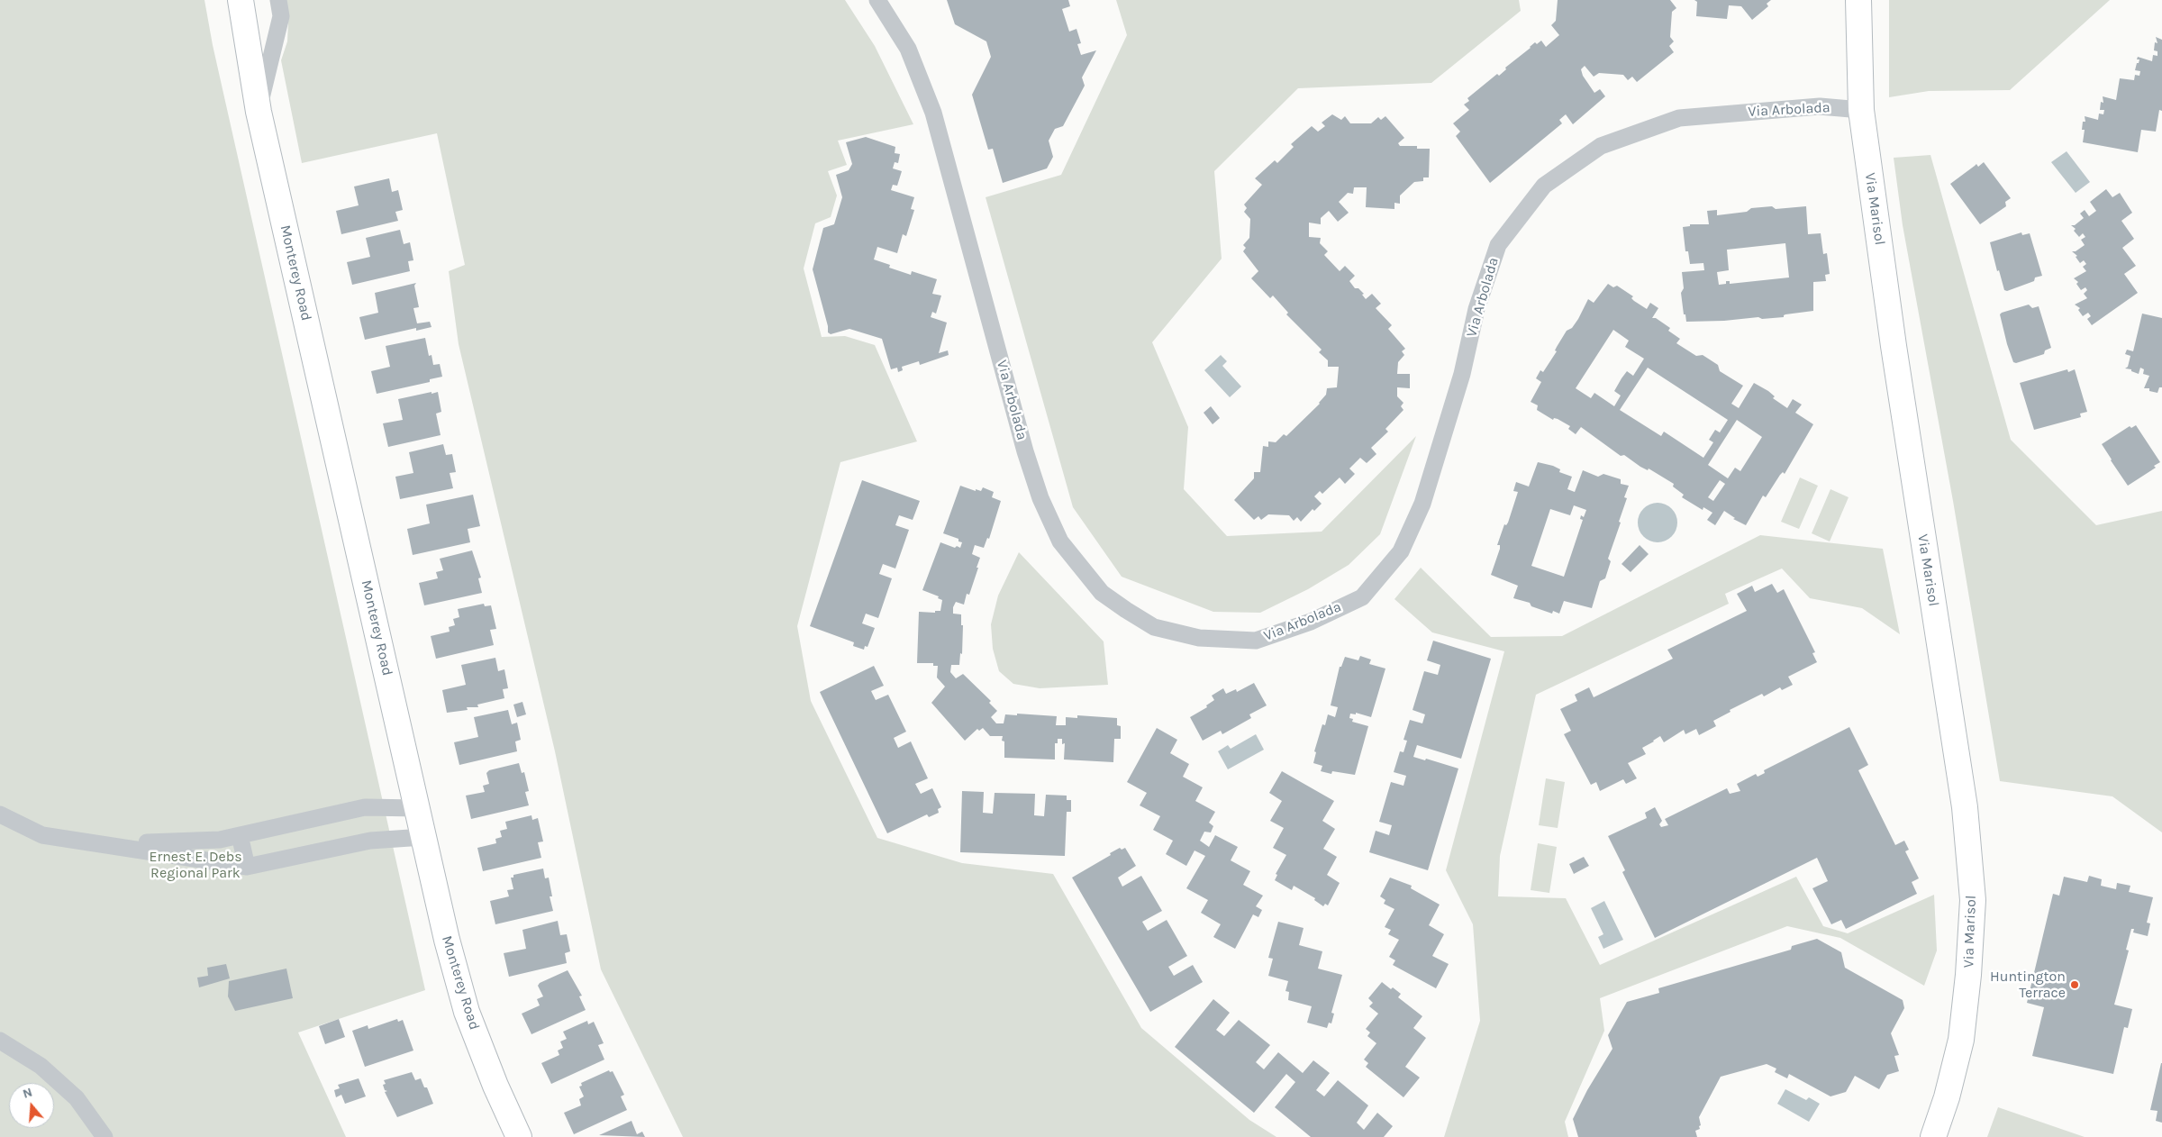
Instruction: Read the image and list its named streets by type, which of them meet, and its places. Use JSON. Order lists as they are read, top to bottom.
{
  "streets": {
    "street": ["Via Arbolada", "Via Marisol", "Monterey Road"]
  },
  "crossings": [
    ["Via Arbolada", "Via Marisol"]
  ],
  "parks": ["Ernest E. Debs Regional Park"],
  "places": ["Huntington Terrace"],
  "north": "top"
}
